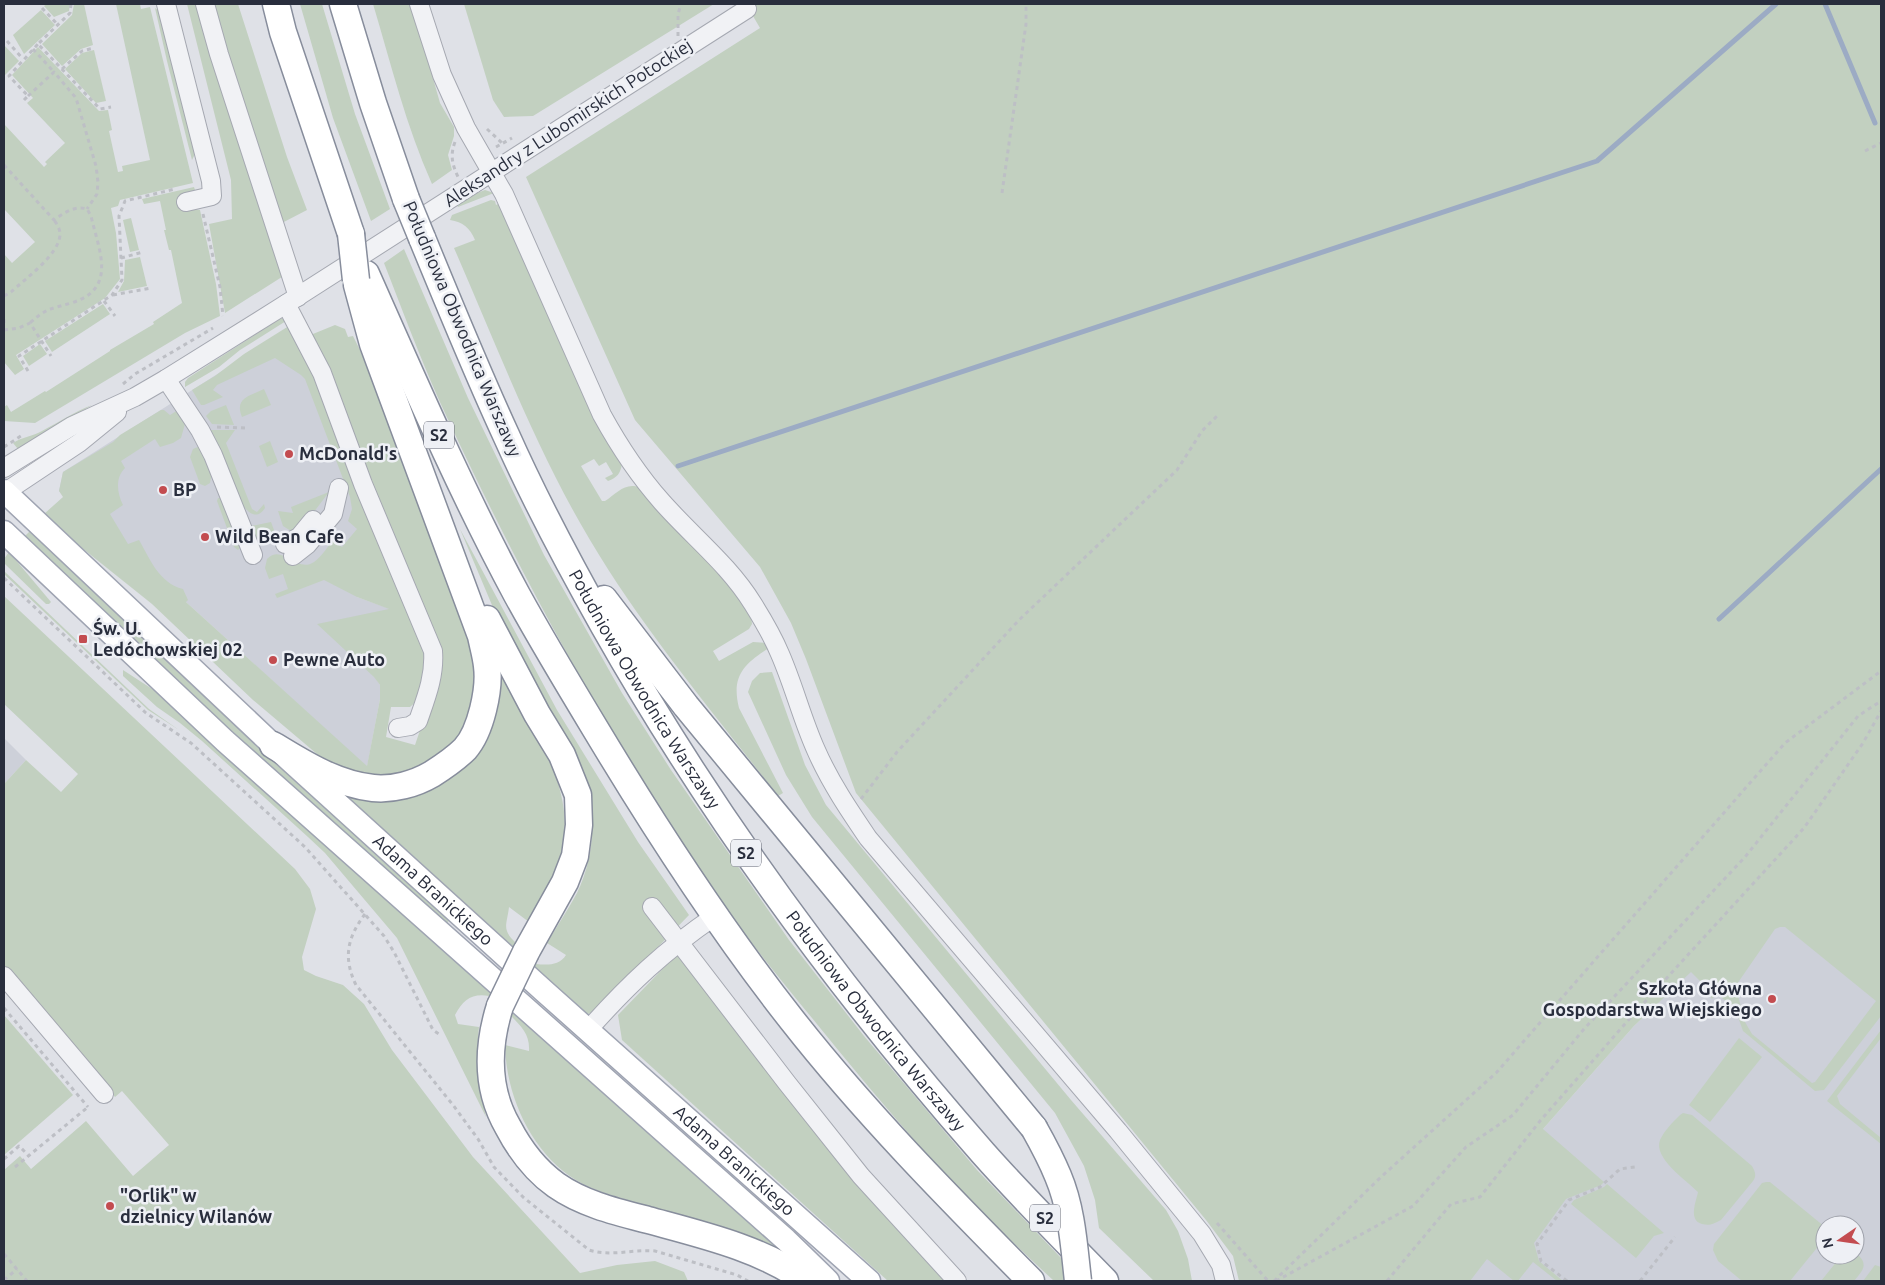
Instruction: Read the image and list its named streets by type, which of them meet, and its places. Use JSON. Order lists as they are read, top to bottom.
{
  "streets": {
    "highway": ["Południowa Obwodnica Warszawy", "S2"],
    "main road": ["Adama Branickiego"],
    "street": ["Aleksandry z Lubomirskich Potockiej"]
  },
  "crossings": [
    ["Aleksandry z Lubomirskich Potockiej", "Adama Branickiego"]
  ],
  "places": {
    "other": [
      "McDonald's",
      "BP",
      "Wild Bean Cafe",
      "Pewne Auto",
      "Szkoła Główna Gospodarstwa Wiejskiego",
      "\"Orlik\" w dzielnicy Wilanów"
    ],
    "transit": ["Św. U. Ledóchowskiej 02"]
  },
  "north": "left"
}
